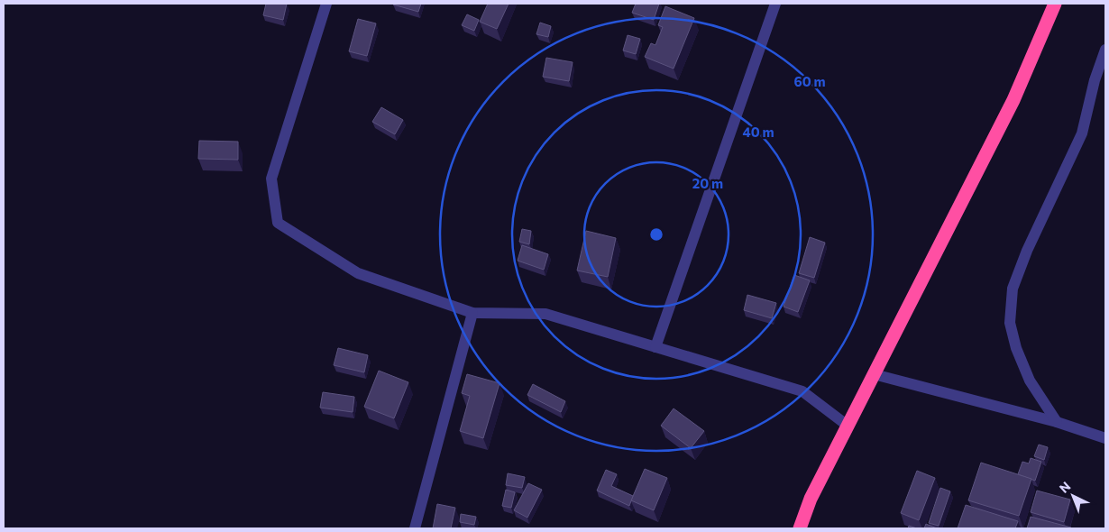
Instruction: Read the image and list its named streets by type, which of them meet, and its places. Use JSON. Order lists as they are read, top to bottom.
{
  "north": "top left",
  "rings": ["60 m", "40 m", "20 m"]
}
